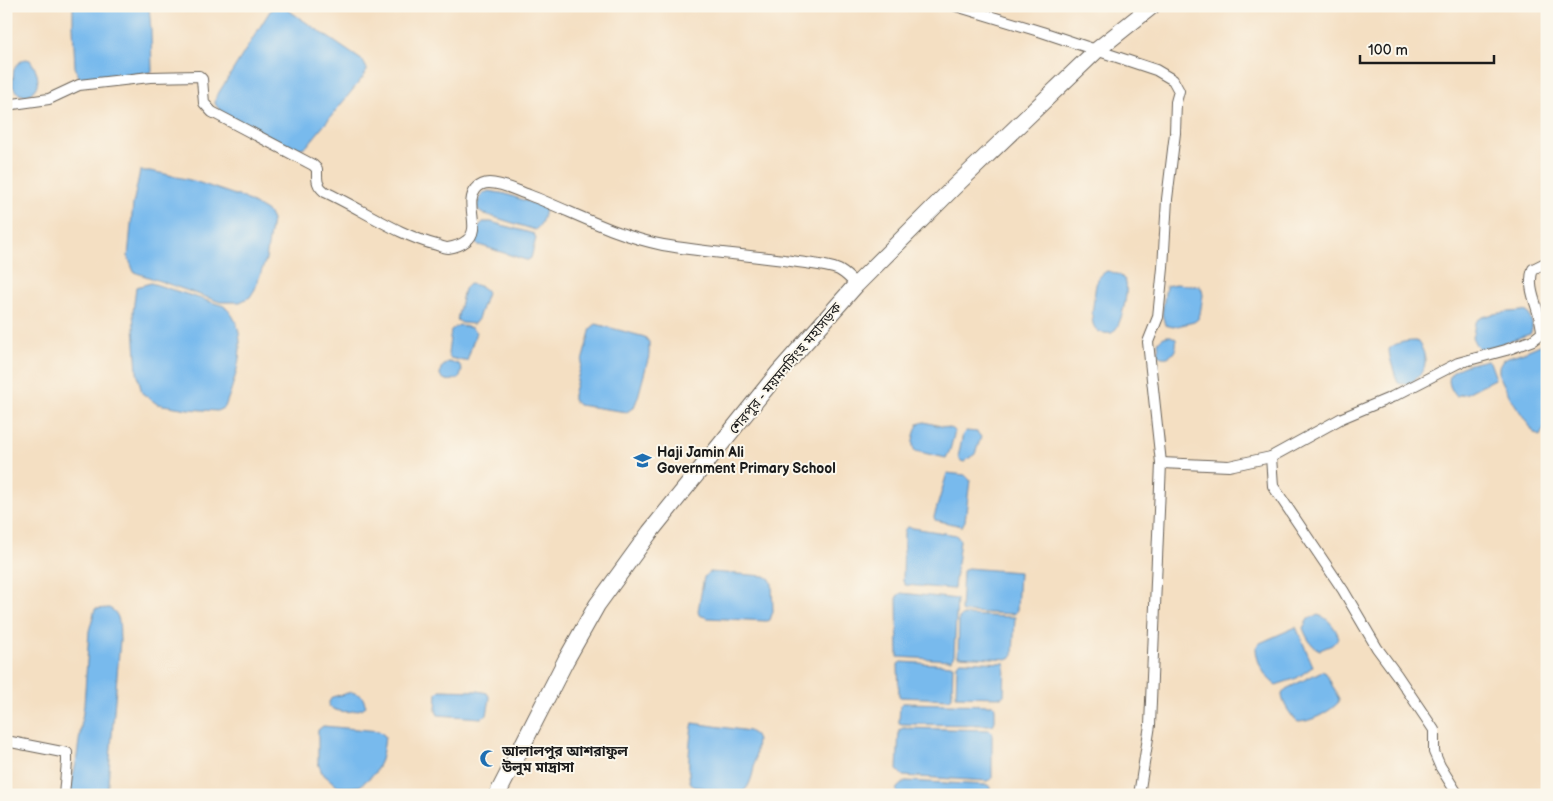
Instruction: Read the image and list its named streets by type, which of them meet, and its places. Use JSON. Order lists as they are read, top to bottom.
{
  "streets": {
    "main road": ["শেরপুর - ময়মনসিংহ মহাসড়ক"]
  },
  "places": {
    "school or university": ["Haji Jamin Ali Government Primary School"],
    "mosque": ["আলালপুর আশরাফুল উলুম মাদ্রাসা"]
  },
  "scale_bar": "100 m"
}
